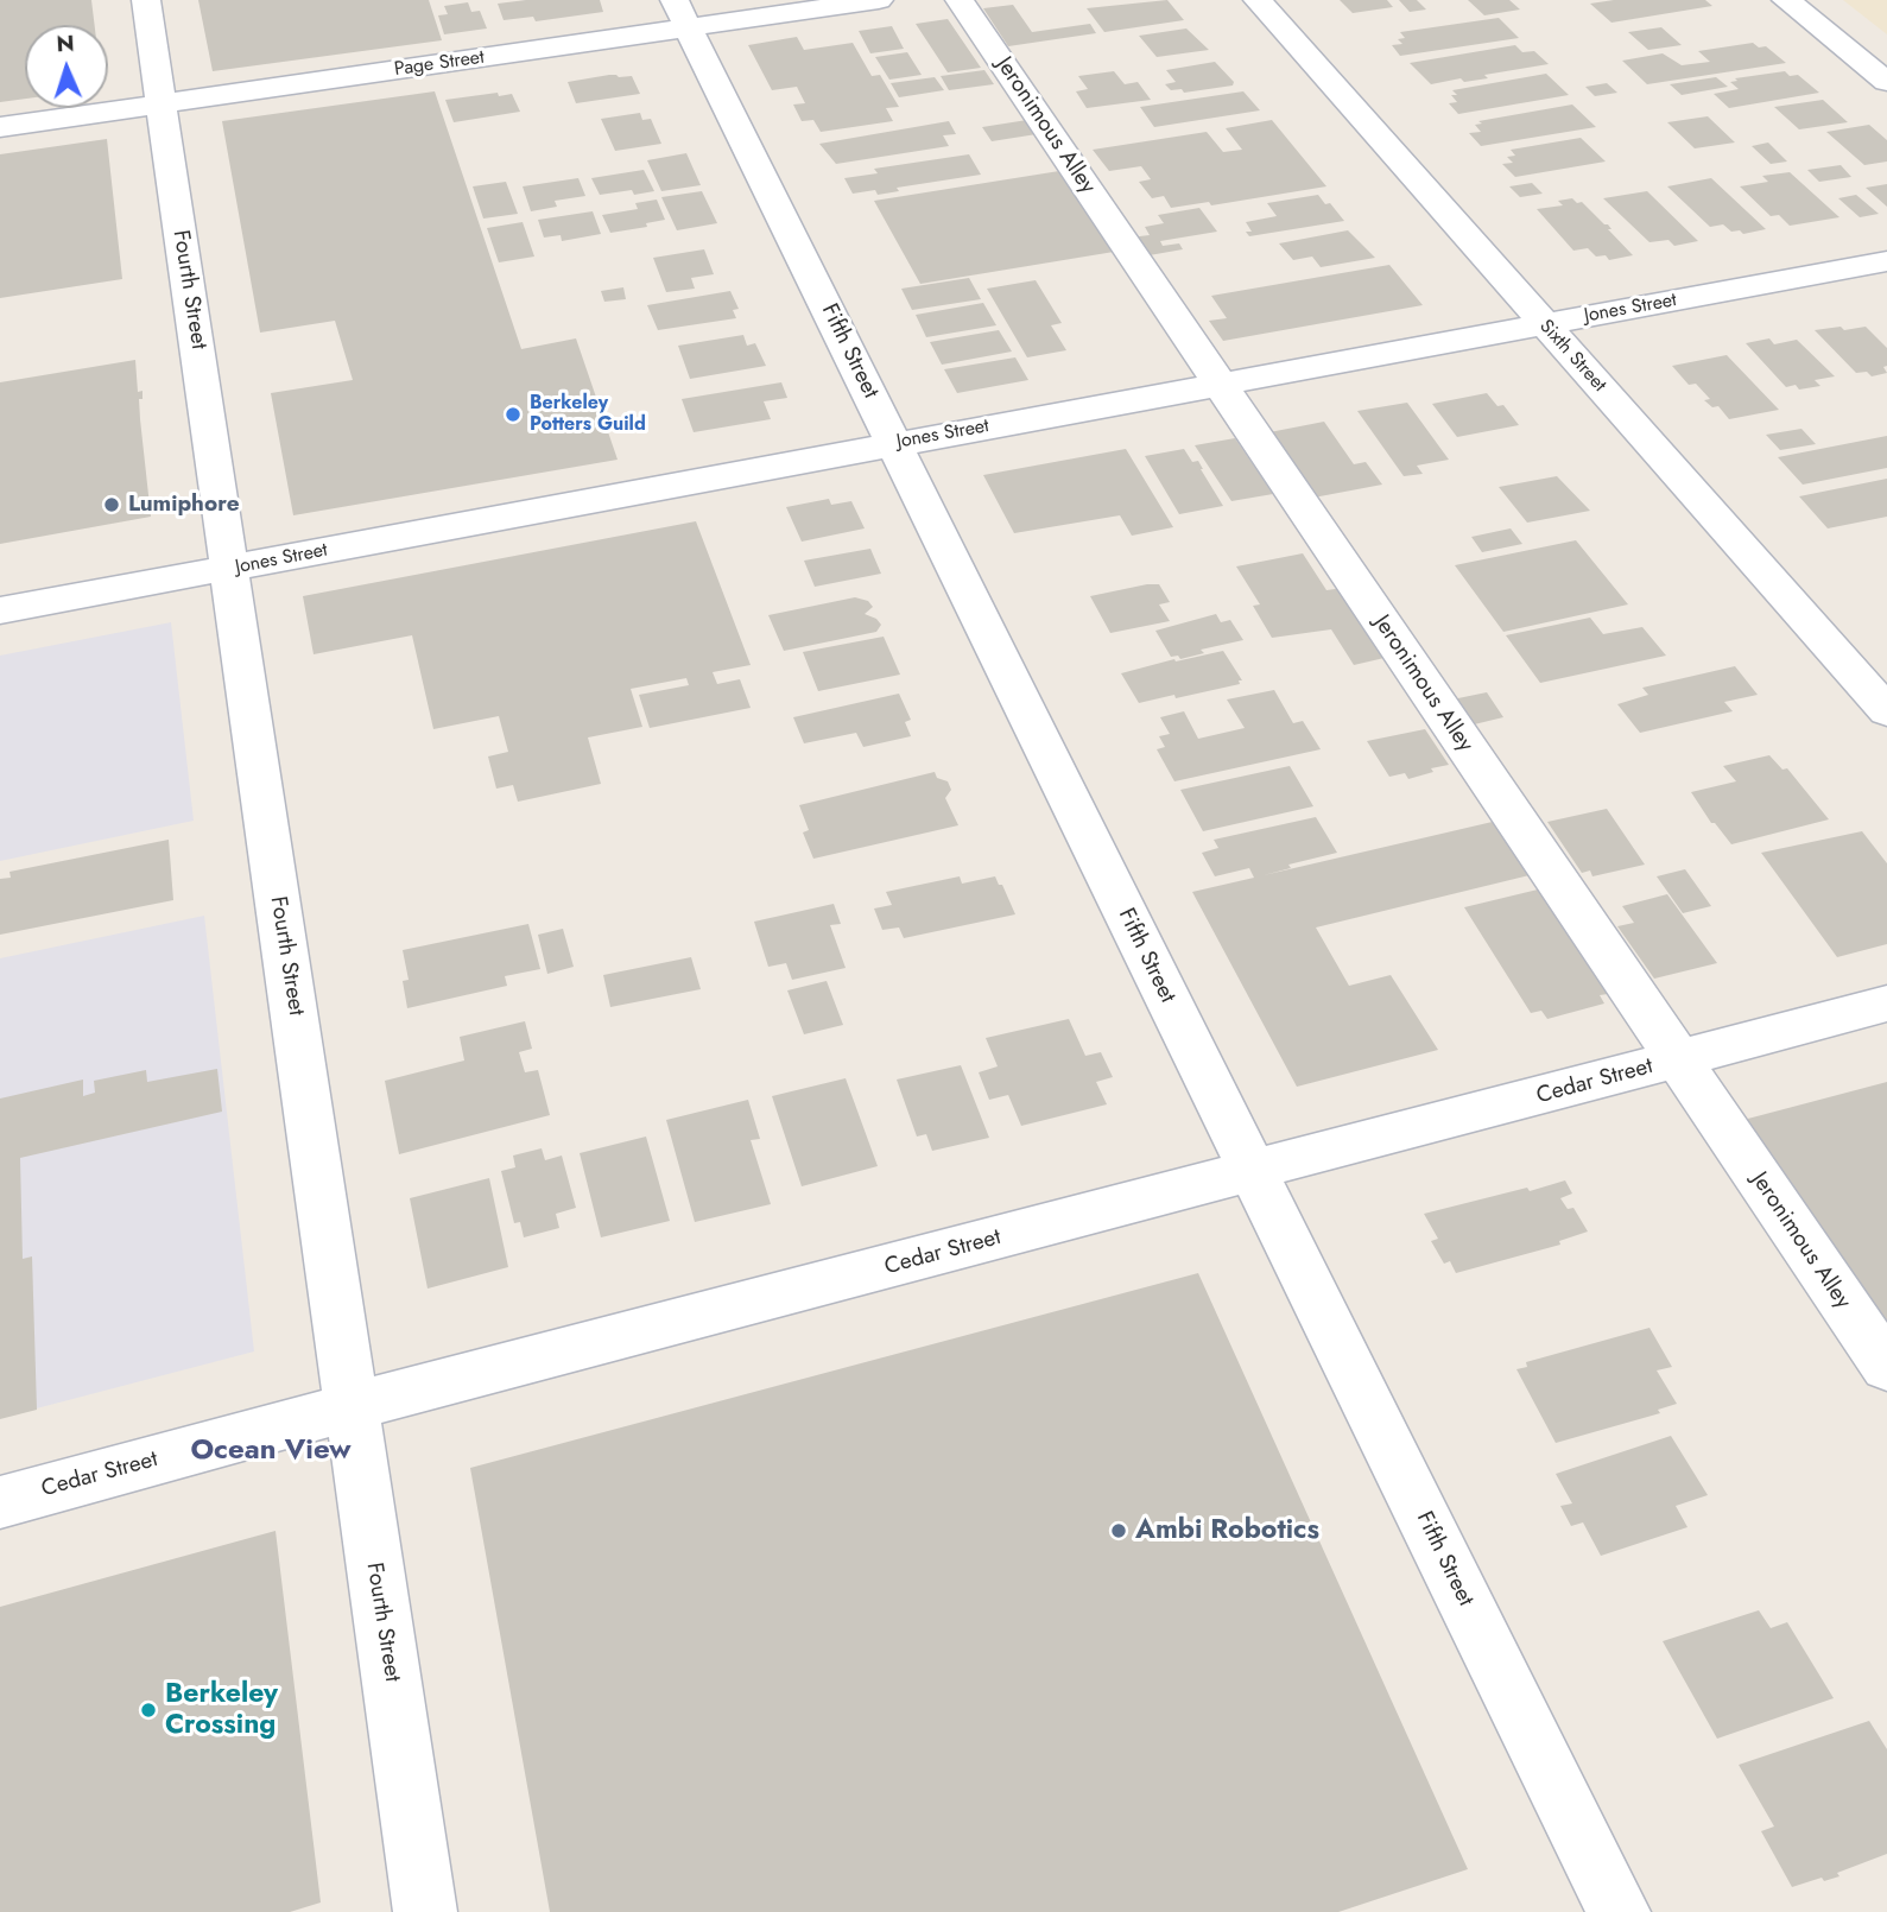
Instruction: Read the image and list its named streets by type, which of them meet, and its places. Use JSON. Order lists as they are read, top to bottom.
{
  "streets": {
    "street": [
      "Page Street",
      "Jeronimous Alley",
      "Fourth Street",
      "Jones Street",
      "Fifth Street",
      "Sixth Street",
      "Cedar Street"
    ]
  },
  "crossings": [
    ["Page Street", "Fourth Street"],
    ["Page Street", "Fifth Street"],
    ["Jeronimous Alley", "Jones Street"],
    ["Jeronimous Alley", "Cedar Street"],
    ["Fourth Street", "Jones Street"],
    ["Fourth Street", "Cedar Street"],
    ["Jones Street", "Fifth Street"],
    ["Jones Street", "Sixth Street"],
    ["Fifth Street", "Cedar Street"]
  ],
  "districts": ["Ocean View"],
  "places": [
    "Berkeley Potters Guild",
    "Lumiphore",
    "Ambi Robotics",
    "Berkeley Crossing"
  ],
  "north": "top"
}
